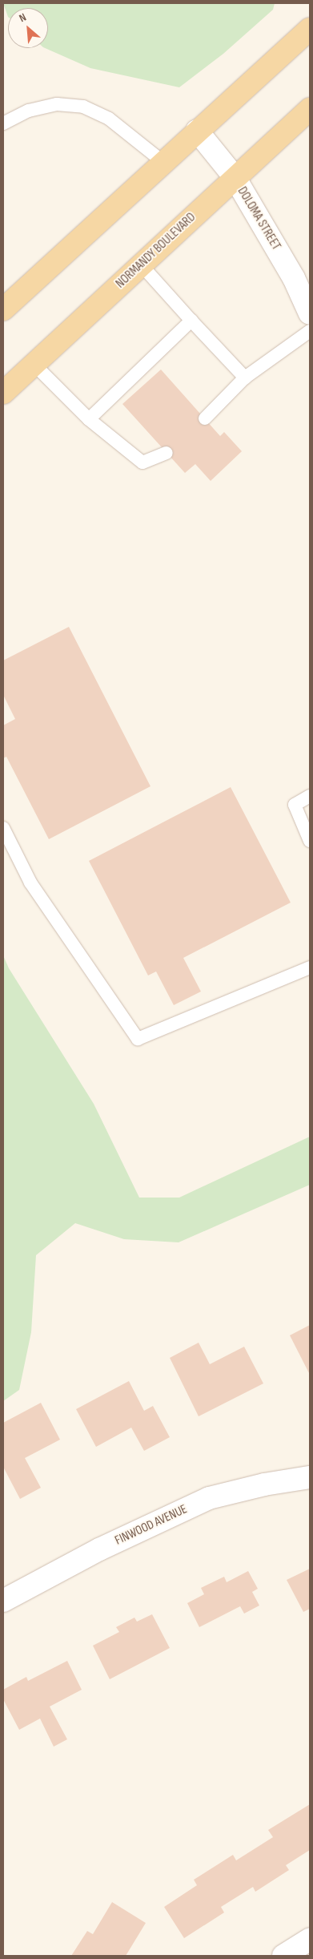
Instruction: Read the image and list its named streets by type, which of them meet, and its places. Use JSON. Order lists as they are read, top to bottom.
{
  "streets": {
    "main road": ["NORMANDY BOULEVARD"],
    "street": ["DOLOMA STREET", "FINWOOD AVENUE"]
  },
  "crossings": [
    ["DOLOMA STREET", "NORMANDY BOULEVARD"]
  ],
  "north": "top left"
}
